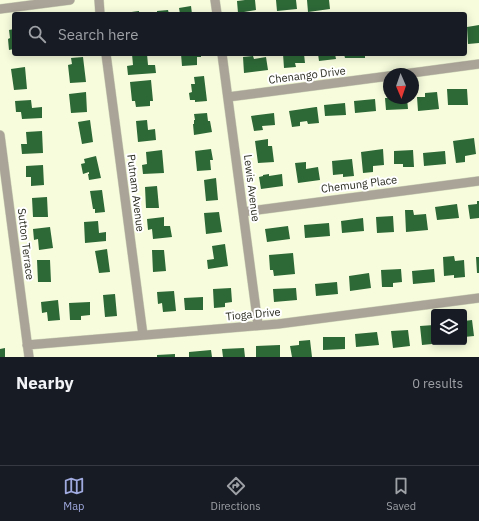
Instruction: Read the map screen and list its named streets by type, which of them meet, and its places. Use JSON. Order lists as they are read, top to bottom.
{
  "streets": {
    "street": [
      "Chenango Drive",
      "Chemung Place",
      "Lewis Avenue",
      "Putnam Avenue",
      "Sutton Terrace",
      "Tioga Drive"
    ]
  },
  "crossings": [
    ["Chenango Drive", "Lewis Avenue"],
    ["Chemung Place", "Lewis Avenue"],
    ["Lewis Avenue", "Tioga Drive"],
    ["Putnam Avenue", "Tioga Drive"],
    ["Sutton Terrace", "Tioga Drive"]
  ],
  "north": "bottom",
  "page": {
    "search": "Search here",
    "heading": ["Nearby", "0 results"],
    "nav": ["Map", "Directions", "Saved"]
  }
}
